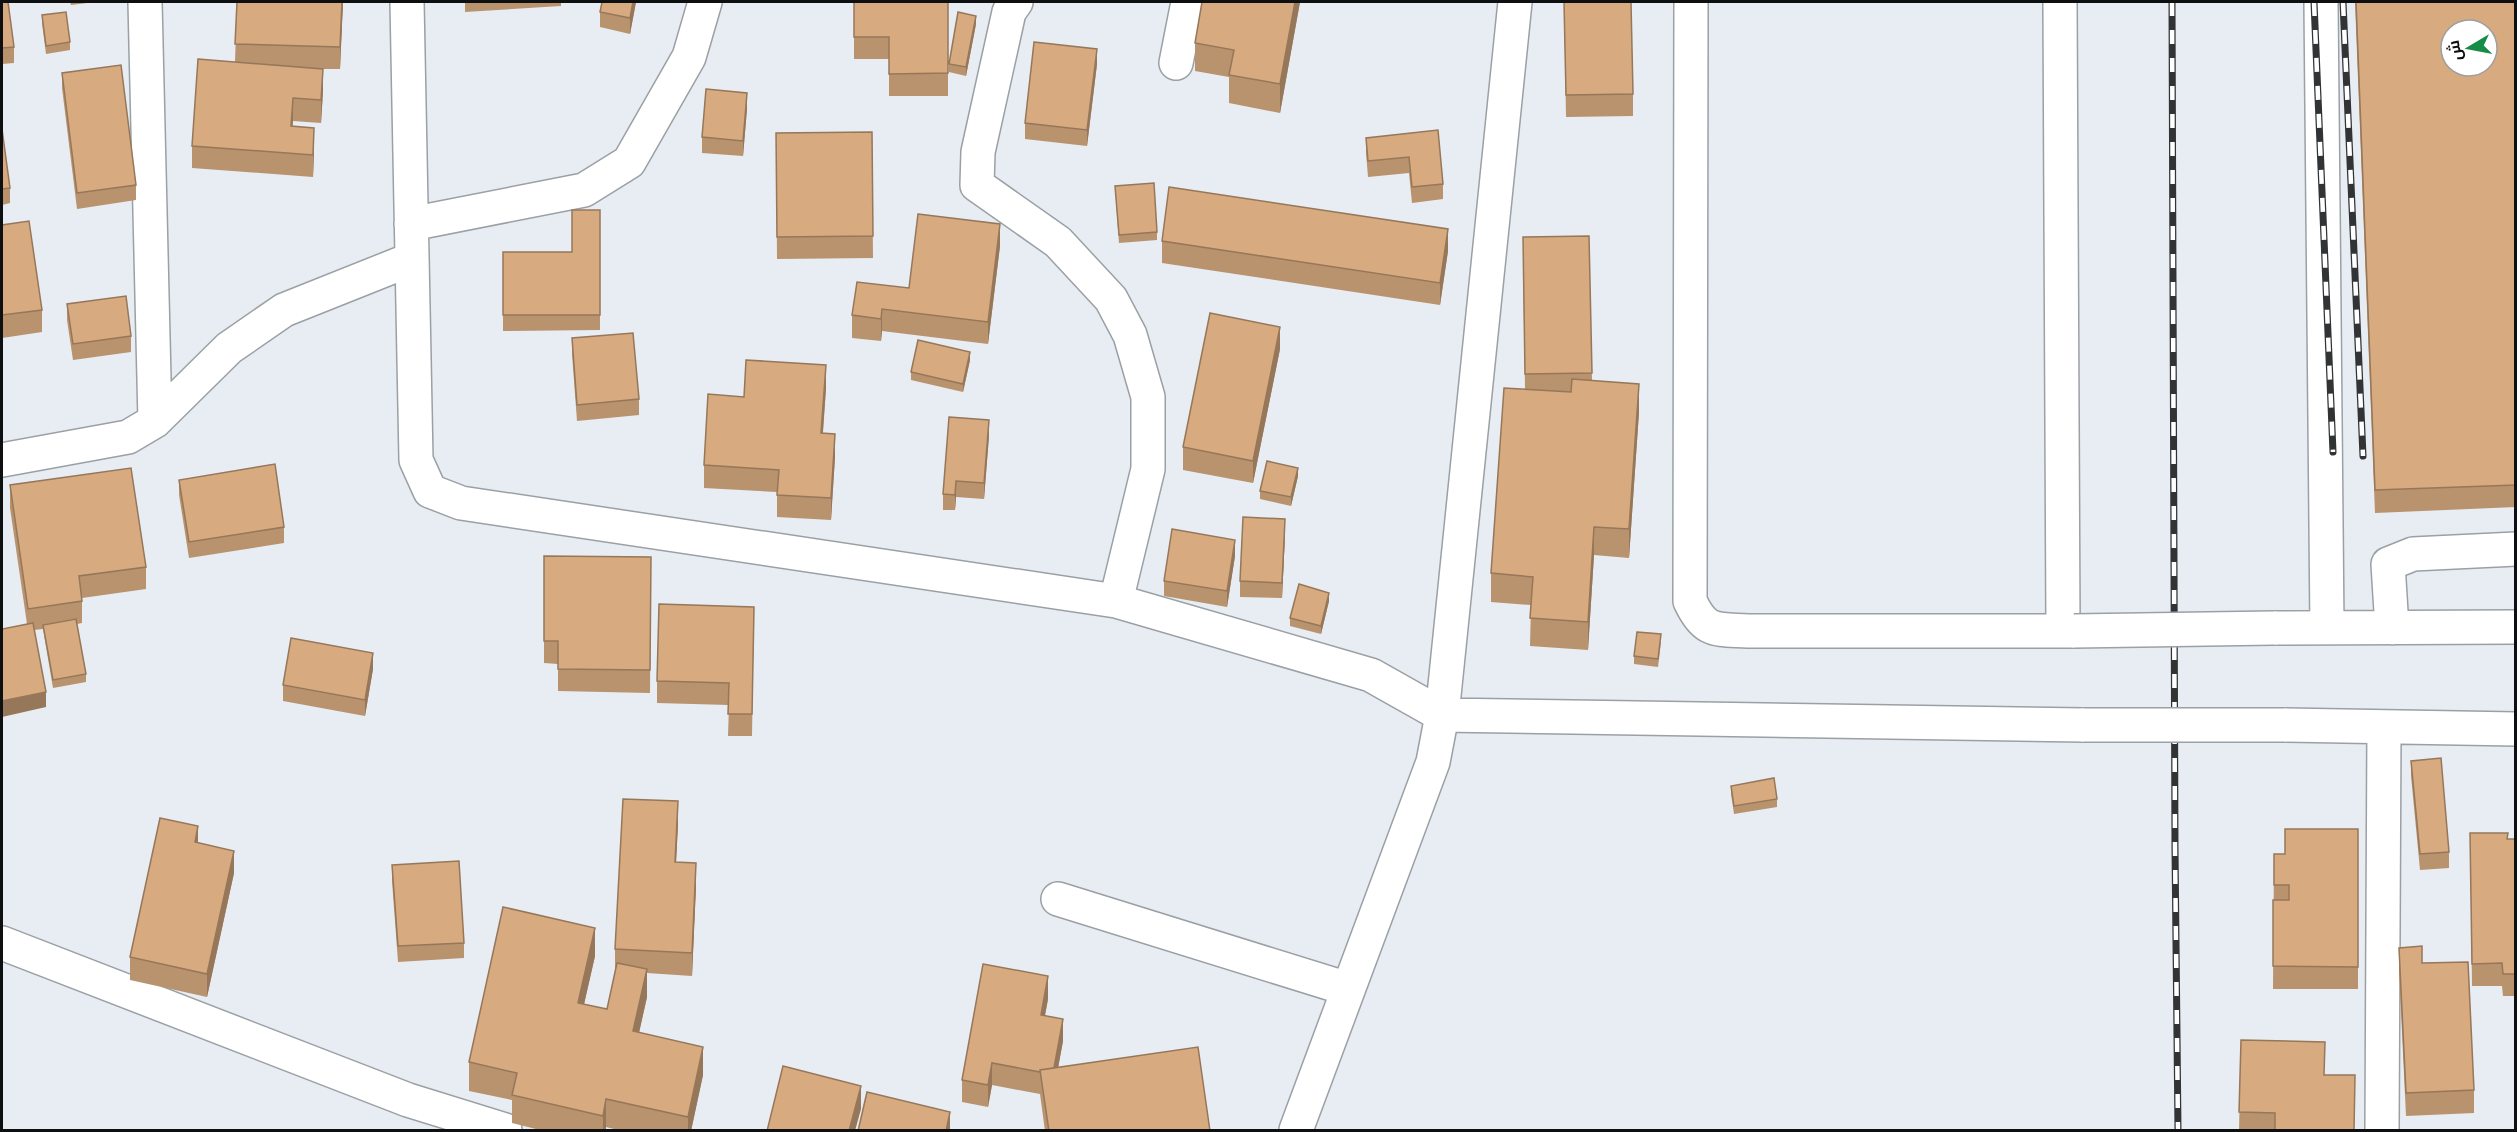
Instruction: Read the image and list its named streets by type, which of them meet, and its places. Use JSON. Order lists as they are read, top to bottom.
{
  "north": "left"
}
